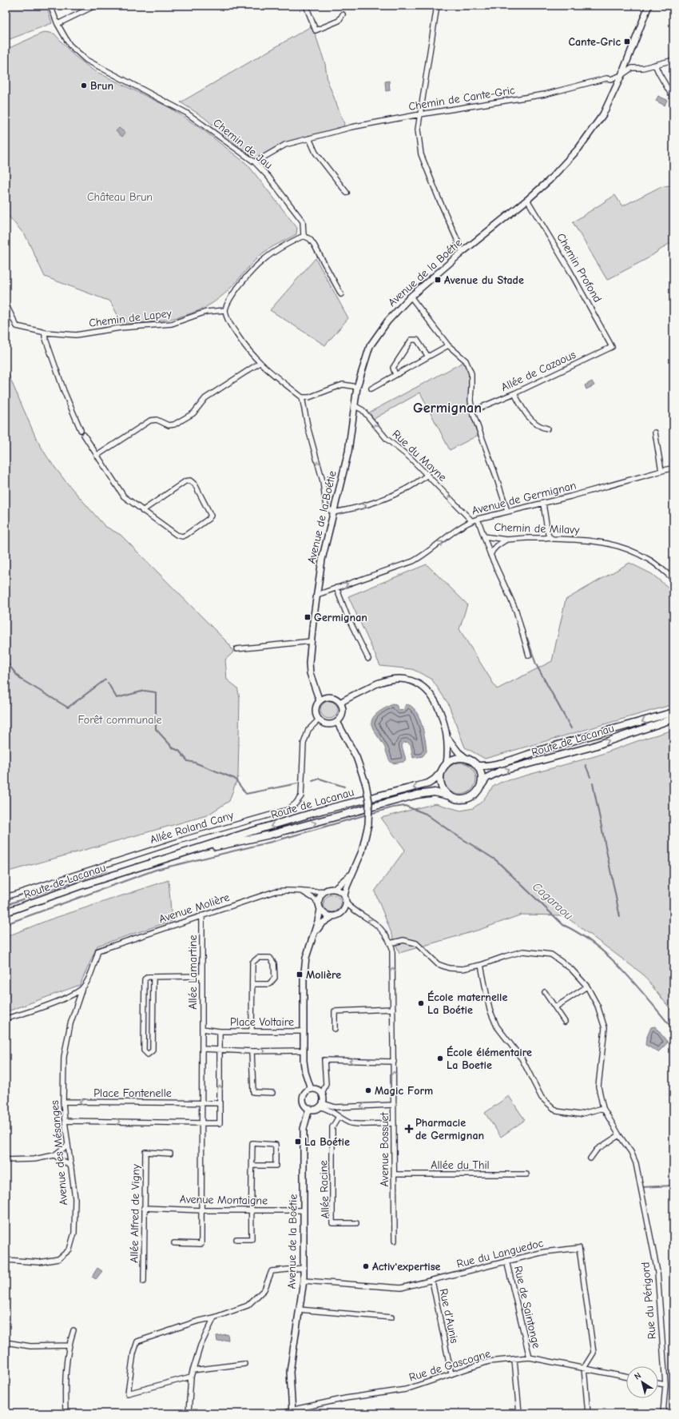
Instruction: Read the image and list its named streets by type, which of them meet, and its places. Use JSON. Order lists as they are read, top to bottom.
{
  "streets": {
    "main road": ["Avenue de la Boétie", "Route de Lacanau"],
    "street": [
      "Chemin de Cante-Gric",
      "Chemin de Jau",
      "Chemin Profond",
      "Chemin de Lapey",
      "Allée de Cazaous",
      "Rue du Mayne",
      "Avenue de Germignan",
      "Chemin de Milavy",
      "Allée Roland Cany",
      "Avenue Molière",
      "Allée Lamartine",
      "Place Voltaire",
      "Place Fontenelle",
      "Avenue Bossuet",
      "Avenue des Mésanges",
      "Allée du Thil",
      "Allée Racine",
      "Avenue Montaigne",
      "Allée Alfred de Vigny",
      "Rue du Languedoc",
      "Rue du Périgord",
      "Rue de Saintonge",
      "Rue d'Aunis",
      "Rue de Gascogne"
    ]
  },
  "crossings": [
    ["Chemin de Cante-Gric", "Chemin de Jau"],
    ["Chemin de Cante-Gric", "Avenue de la Boétie"],
    ["Chemin Profond", "Avenue de la Boétie"],
    ["Chemin Profond", "Allée de Cazaous"],
    ["Avenue de la Boétie", "Rue du Mayne"],
    ["Avenue de la Boétie", "Avenue de Germignan"],
    ["Avenue de la Boétie", "Allée Roland Cany"],
    ["Avenue de la Boétie", "Avenue Montaigne"],
    ["Avenue de la Boétie", "Rue du Languedoc"],
    ["Avenue de la Boétie", "Rue de Gascogne"],
    ["Rue du Mayne", "Avenue de Germignan"],
    ["Avenue Molière", "Allée Lamartine"],
    ["Avenue Molière", "Avenue des Mésanges"],
    ["Allée Lamartine", "Place Voltaire"],
    ["Allée Lamartine", "Place Fontenelle"],
    ["Allée Lamartine", "Avenue Montaigne"],
    ["Place Fontenelle", "Avenue des Mésanges"],
    ["Avenue Bossuet", "Allée du Thil"],
    ["Avenue Bossuet", "Rue du Périgord"],
    ["Avenue Montaigne", "Allée Alfred de Vigny"],
    ["Rue du Languedoc", "Rue de Saintonge"],
    ["Rue du Languedoc", "Rue d'Aunis"],
    ["Rue du Languedoc", "Rue de Gascogne"],
    ["Rue de Saintonge", "Rue de Gascogne"],
    ["Rue d'Aunis", "Rue de Gascogne"]
  ],
  "one_way": ["Rue du Mayne", "Avenue de Germignan", "Avenue Bossuet"],
  "districts": ["Germignan"],
  "water": ["Cagaraou"],
  "parks": ["Château Brun", "Forêt communale"],
  "places": {
    "transit": [
      "Cante-Gric",
      "Avenue du Stade",
      "Germignan",
      "Molière",
      "La Boétie"
    ],
    "other": [
      "Brun",
      "École maternelle La Boétie",
      "École élémentaire La Boetie",
      "Magic Form",
      "Activ'expertise"
    ],
    "health": ["Pharmacie de Germignan"]
  },
  "north": "top left"
}
